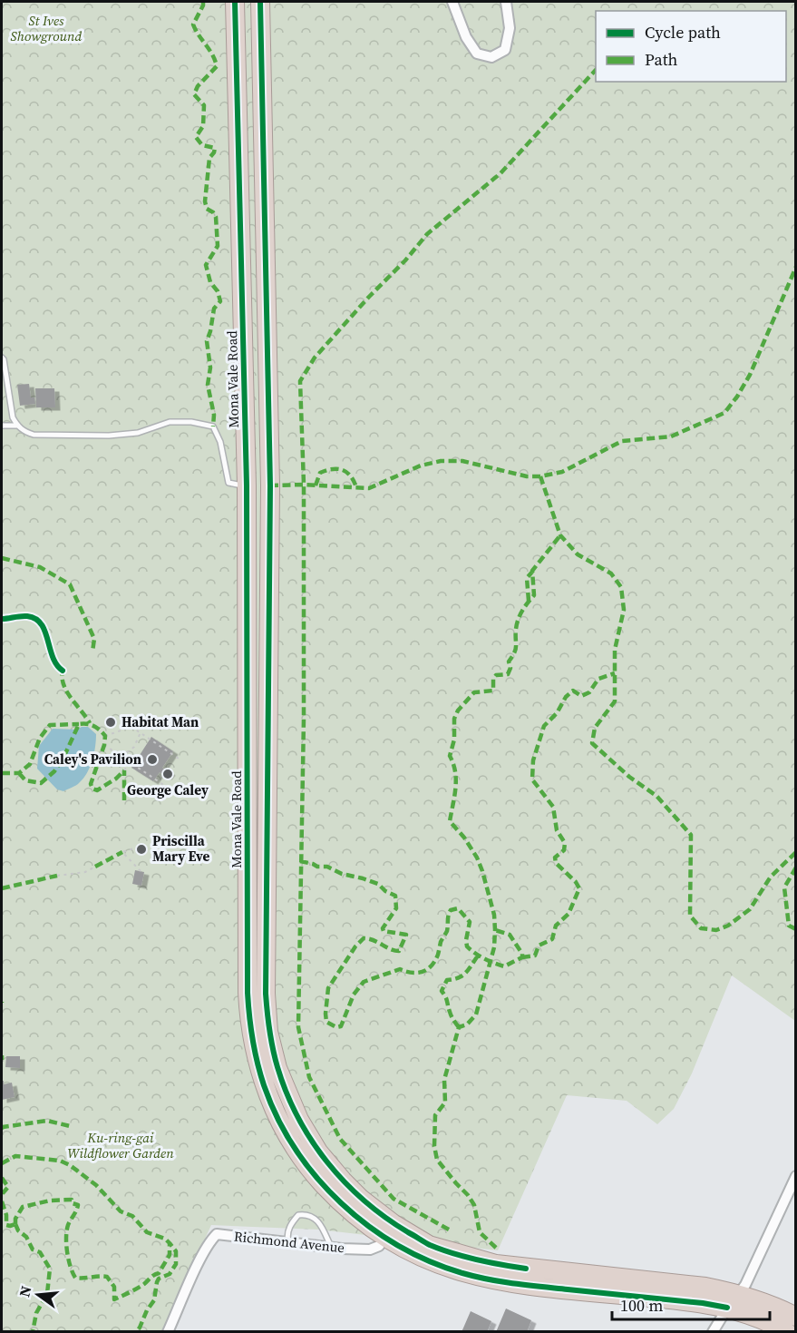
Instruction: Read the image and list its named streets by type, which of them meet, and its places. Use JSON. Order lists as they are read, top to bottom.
{
  "streets": {
    "highway": ["Mona Vale Road"],
    "street": ["Richmond Avenue"]
  },
  "crossings": [
    ["Mona Vale Road", "Richmond Avenue"]
  ],
  "parks": ["St Ives Showground", "Ku-ring-gai Wildflower Garden"],
  "places": [
    "Habitat Man",
    "Caley's Pavilion",
    "George Caley",
    "Priscilla Mary Eve"
  ],
  "legend": ["Cycle path", "Path"],
  "scale_bar": "100 m",
  "north": "left"
}
